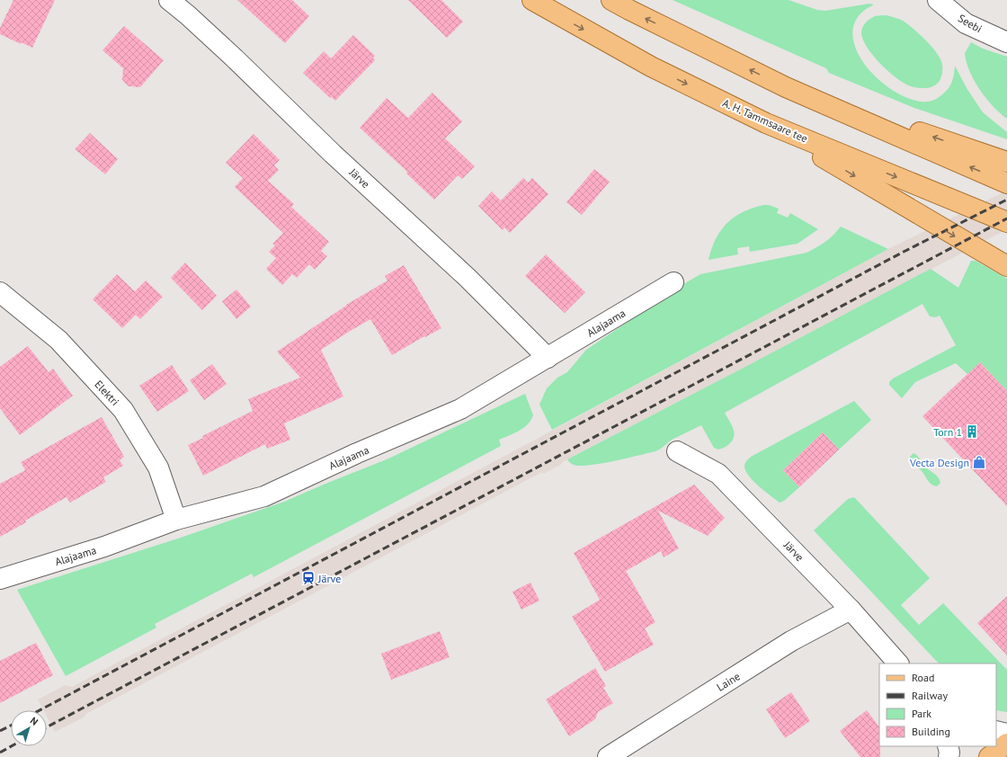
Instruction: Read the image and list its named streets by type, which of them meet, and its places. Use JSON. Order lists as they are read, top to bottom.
{
  "streets": {
    "main road": ["A. H. Tammsaare tee"],
    "street": [
      "Seebi",
      "Järve",
      "Alajaama",
      "Elektri",
      "Laine"
    ]
  },
  "crossings": [
    ["Järve", "Alajaama"],
    ["Järve", "Laine"],
    ["Alajaama", "Elektri"]
  ],
  "places": {
    "building": ["Torn 1"],
    "shop": ["Vecta Design"],
    "station": ["Järve"]
  },
  "legend": [
    "Road",
    "Railway",
    "Park",
    "Building"
  ],
  "north": "top right"
}
